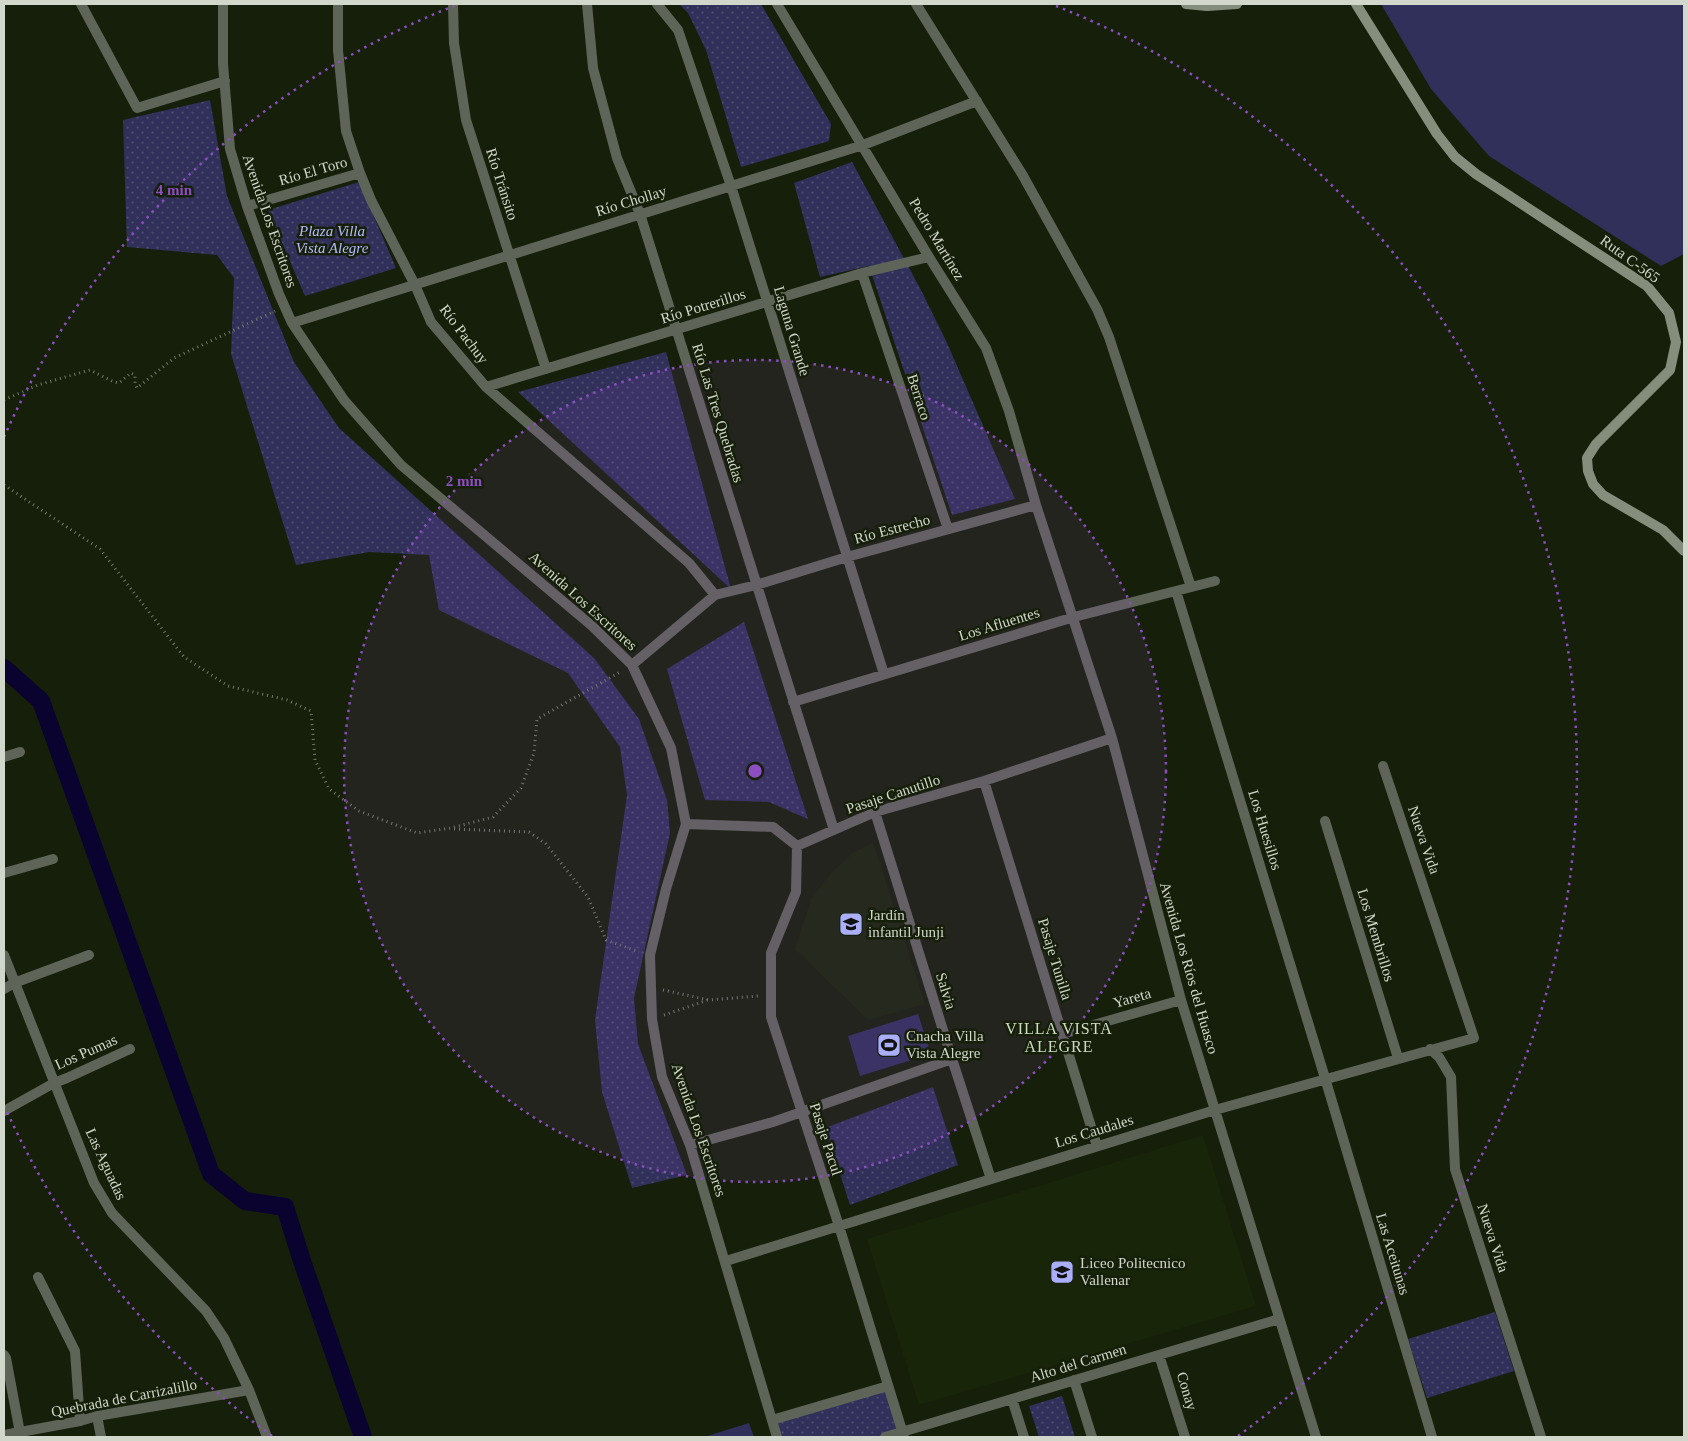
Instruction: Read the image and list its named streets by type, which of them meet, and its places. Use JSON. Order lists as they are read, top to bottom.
{
  "streets": {
    "main road": ["Ruta C-565"],
    "street": [
      "Río El Toro",
      "Río Tránsito",
      "Río Chollay",
      "Avenida Los Escritores",
      "Pedro Martínez",
      "Río Potrerillos",
      "Laguna Grande",
      "Río Pachuy",
      "Berraco",
      "Río Las Tres Quebradas",
      "Río Estrecho",
      "Los Afluentes",
      "Pasaje Canutillo",
      "Los Huesillos",
      "Nueva Vida",
      "Los Membrillos",
      "Pasaje Tunilla",
      "Avenida Los Ríos del Huasco",
      "Salvia",
      "Yareta",
      "Los Pumas",
      "Los Caudales",
      "Pasaje Pacul",
      "Las Aguadas",
      "Las Aceitunas",
      "Alto del Carmen",
      "Conay",
      "Quebrada de Carrizalillo"
    ]
  },
  "crossings": [
    ["Río El Toro", "Avenida Los Escritores"],
    ["Río El Toro", "Río Pachuy"],
    ["Río Tránsito", "Río Chollay"],
    ["Río Tránsito", "Río Potrerillos"],
    ["Río Chollay", "Avenida Los Escritores"],
    ["Río Chollay", "Pedro Martínez"],
    ["Río Chollay", "Laguna Grande"],
    ["Río Chollay", "Río Pachuy"],
    ["Río Chollay", "Río Las Tres Quebradas"],
    ["Avenida Los Escritores", "Los Caudales"],
    ["Pedro Martínez", "Río Potrerillos"],
    ["Pedro Martínez", "Río Estrecho"],
    ["Pedro Martínez", "Avenida Los Ríos del Huasco"],
    ["Río Potrerillos", "Laguna Grande"],
    ["Río Potrerillos", "Río Pachuy"],
    ["Río Potrerillos", "Berraco"],
    ["Río Potrerillos", "Río Las Tres Quebradas"],
    ["Laguna Grande", "Río Estrecho"],
    ["Laguna Grande", "Los Afluentes"],
    ["Berraco", "Río Estrecho"],
    ["Río Las Tres Quebradas", "Río Estrecho"],
    ["Río Las Tres Quebradas", "Los Afluentes"],
    ["Río Las Tres Quebradas", "Pasaje Canutillo"],
    ["Río Estrecho", "Avenida Los Ríos del Huasco"],
    ["Los Afluentes", "Los Huesillos"],
    ["Los Afluentes", "Avenida Los Ríos del Huasco"],
    ["Pasaje Canutillo", "Pasaje Tunilla"],
    ["Pasaje Canutillo", "Avenida Los Ríos del Huasco"],
    ["Pasaje Canutillo", "Salvia"],
    ["Pasaje Canutillo", "Pasaje Pacul"],
    ["Los Huesillos", "Los Caudales"],
    ["Los Huesillos", "Las Aceitunas"],
    ["Nueva Vida", "Los Caudales"],
    ["Los Membrillos", "Los Caudales"],
    ["Pasaje Tunilla", "Yareta"],
    ["Pasaje Tunilla", "Los Caudales"],
    ["Avenida Los Ríos del Huasco", "Yareta"],
    ["Avenida Los Ríos del Huasco", "Los Caudales"],
    ["Avenida Los Ríos del Huasco", "Alto del Carmen"],
    ["Salvia", "Los Caudales"],
    ["Los Pumas", "Las Aguadas"],
    ["Los Caudales", "Pasaje Pacul"],
    ["Los Caudales", "Las Aceitunas"],
    ["Pasaje Pacul", "Alto del Carmen"],
    ["Las Aguadas", "Quebrada de Carrizalillo"],
    ["Alto del Carmen", "Conay"]
  ],
  "districts": ["VILLA VISTA ALEGRE"],
  "parks": ["Plaza Villa Vista Alegre"],
  "places": {
    "school or university": ["Jardín infantil Junji", "Liceo Politecnico Vallenar"],
    "sports": ["Cnacha Villa Vista Alegre"]
  },
  "rings": ["4 min", "2 min"]
}
